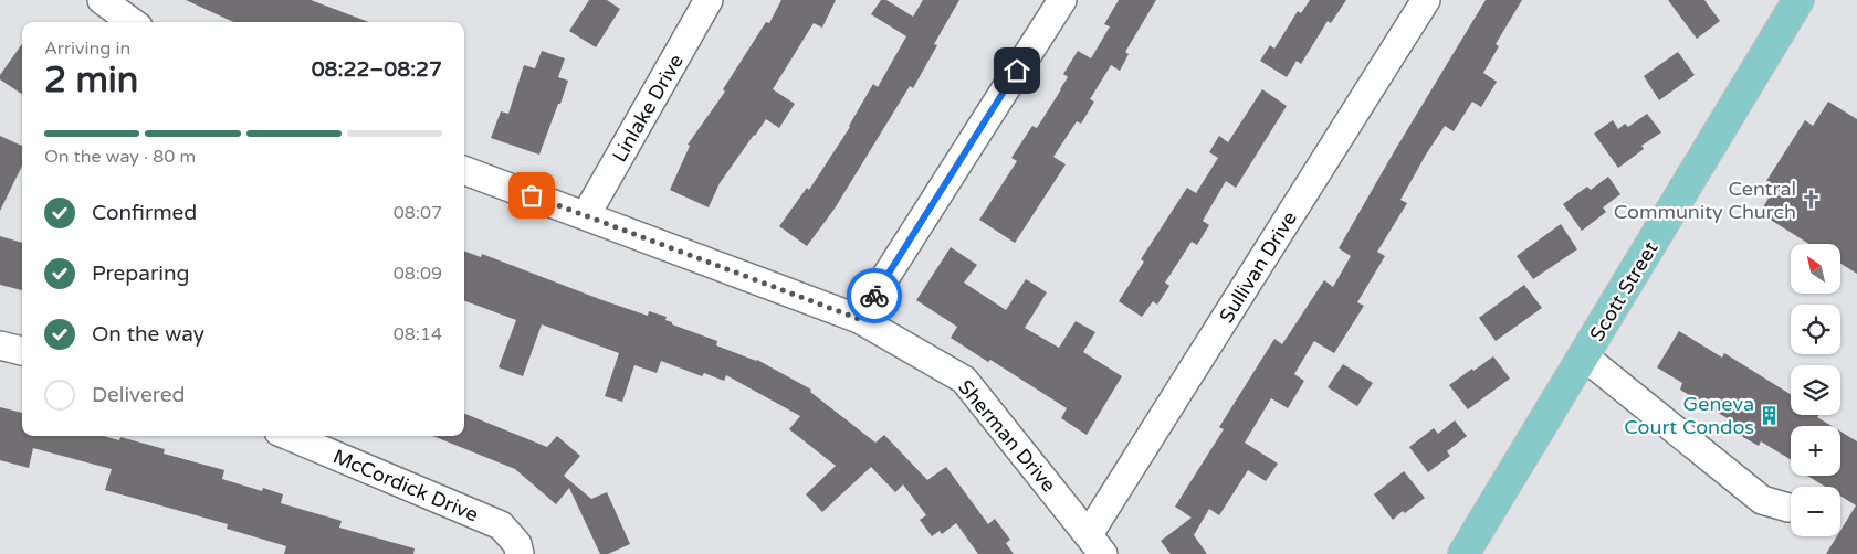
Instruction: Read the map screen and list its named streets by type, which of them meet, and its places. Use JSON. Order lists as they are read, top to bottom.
{
  "streets": {
    "main road": ["Scott Street"],
    "street": [
      "Linlake Drive",
      "Sullivan Drive",
      "Sherman Drive",
      "McCordick Drive"
    ]
  },
  "crossings": [
    ["Linlake Drive", "Sherman Drive"],
    ["Sullivan Drive", "Sherman Drive"]
  ],
  "places": {
    "church": ["Central Community Church"],
    "building": ["Geneva Court Condos"]
  },
  "north": "top left",
  "page": {
    "heading": ["2 min", "Arriving in", "08:22–08:27"],
    "bar": "On the way · 80 m",
    "list": [
      ["Confirmed", "08:07"],
      ["Preparing", "08:09"],
      ["On the way", "08:14"],
      "Delivered"
    ],
    "map_buttons": ["+", "−"]
  }
}
